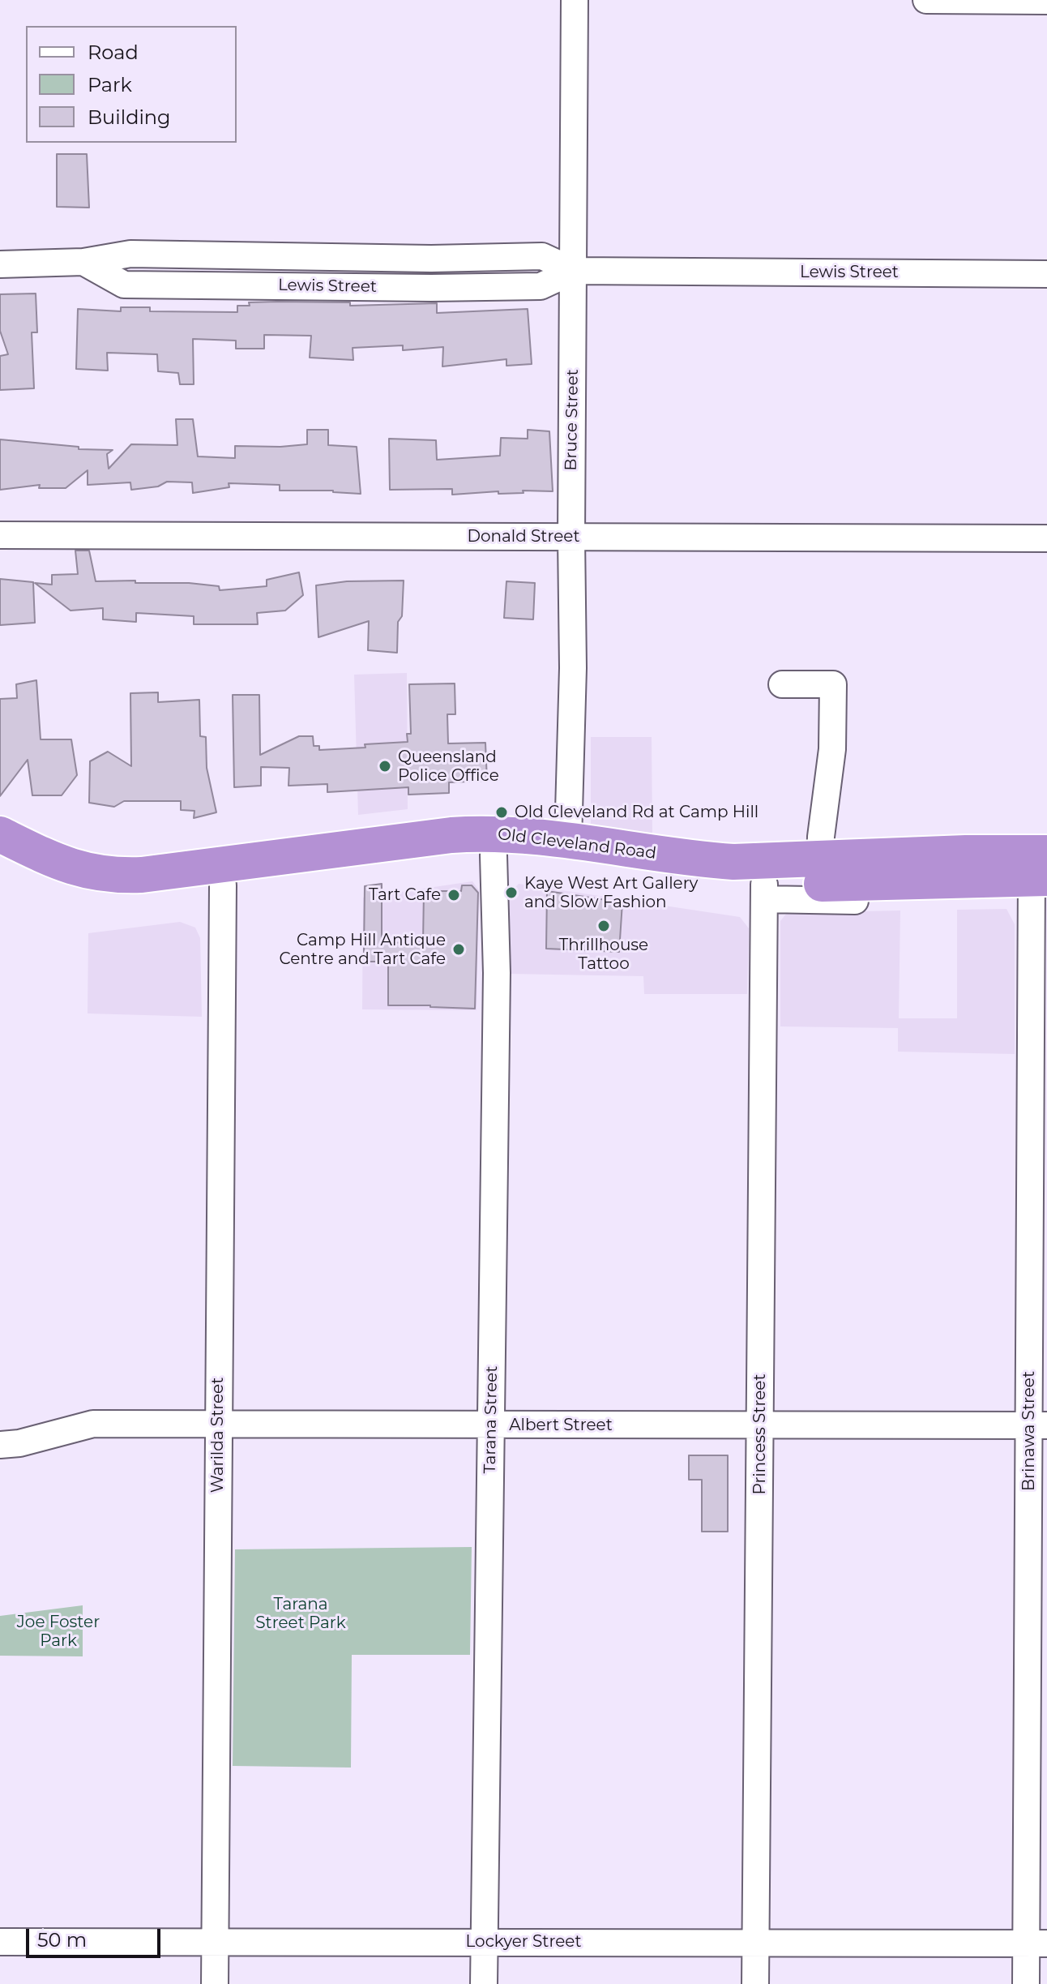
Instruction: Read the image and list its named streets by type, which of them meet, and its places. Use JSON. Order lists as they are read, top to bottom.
{
  "streets": {
    "highway": ["Old Cleveland Road"],
    "street": [
      "Lewis Street",
      "Bruce Street",
      "Donald Street",
      "Tarana Street",
      "Albert Street",
      "Brinawa Street",
      "Princess Street",
      "Warilda Street",
      "Lockyer Street"
    ]
  },
  "crossings": [
    ["Lewis Street", "Bruce Street"],
    ["Bruce Street", "Donald Street"],
    ["Bruce Street", "Old Cleveland Road"],
    ["Old Cleveland Road", "Tarana Street"],
    ["Old Cleveland Road", "Brinawa Street"],
    ["Old Cleveland Road", "Princess Street"],
    ["Old Cleveland Road", "Warilda Street"],
    ["Tarana Street", "Albert Street"],
    ["Tarana Street", "Lockyer Street"],
    ["Albert Street", "Brinawa Street"],
    ["Albert Street", "Princess Street"],
    ["Albert Street", "Warilda Street"],
    ["Brinawa Street", "Lockyer Street"],
    ["Princess Street", "Lockyer Street"],
    ["Warilda Street", "Lockyer Street"]
  ],
  "parks": ["Tarana Street Park", "Joe Foster Park"],
  "places": [
    "Queensland Police Office",
    "Old Cleveland Rd at Camp Hill",
    "Kaye West Art Gallery and Slow Fashion",
    "Tart Cafe",
    "Thrillhouse Tattoo",
    "Camp Hill Antique Centre and Tart Cafe"
  ],
  "legend": ["Road", "Park", "Building"],
  "scale_bar": "50 m"
}
